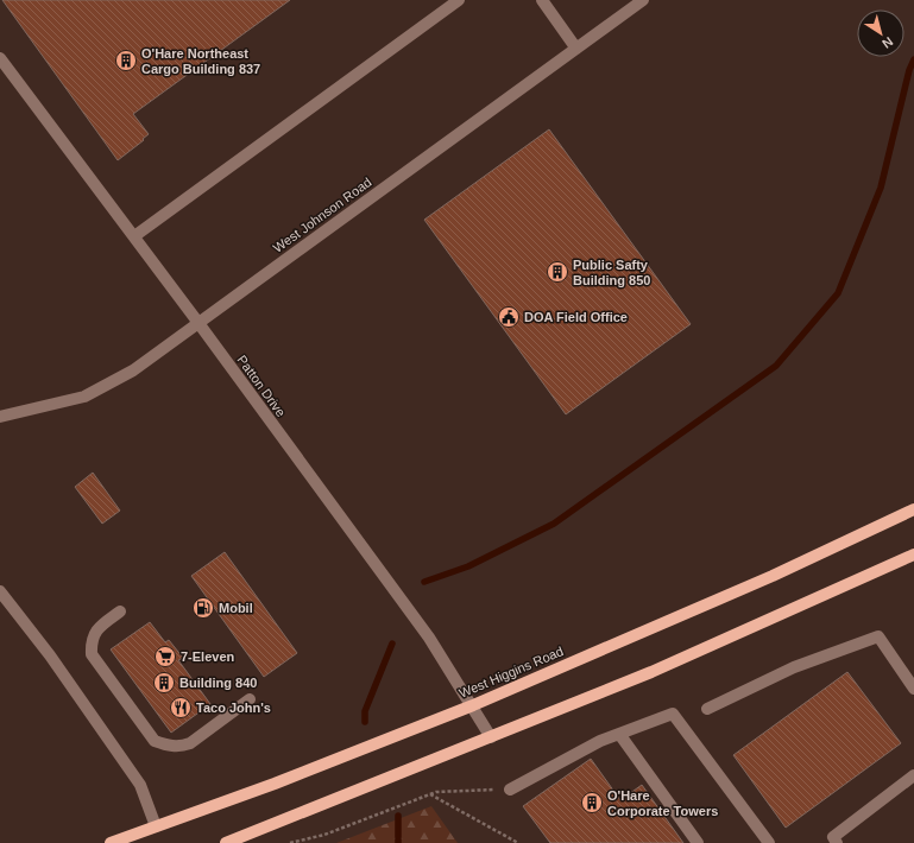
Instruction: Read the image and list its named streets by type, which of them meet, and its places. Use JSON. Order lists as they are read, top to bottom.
{
  "streets": {
    "main road": ["West Higgins Road"],
    "street": ["West Johnson Road", "Patton Drive"]
  },
  "crossings": [
    ["West Johnson Road", "Patton Drive"],
    ["Patton Drive", "West Higgins Road"]
  ],
  "places": {
    "building": [
      "O'Hare Northeast Cargo Building 837",
      "Public Safty Building 850",
      "Building 840",
      "O'Hare Corporate Towers"
    ],
    "public building": ["DOA Field Office"],
    "fuel station": ["Mobil"],
    "supermarket": ["7-Eleven"],
    "restaurant": ["Taco John's"]
  },
  "north": "bottom right"
}
